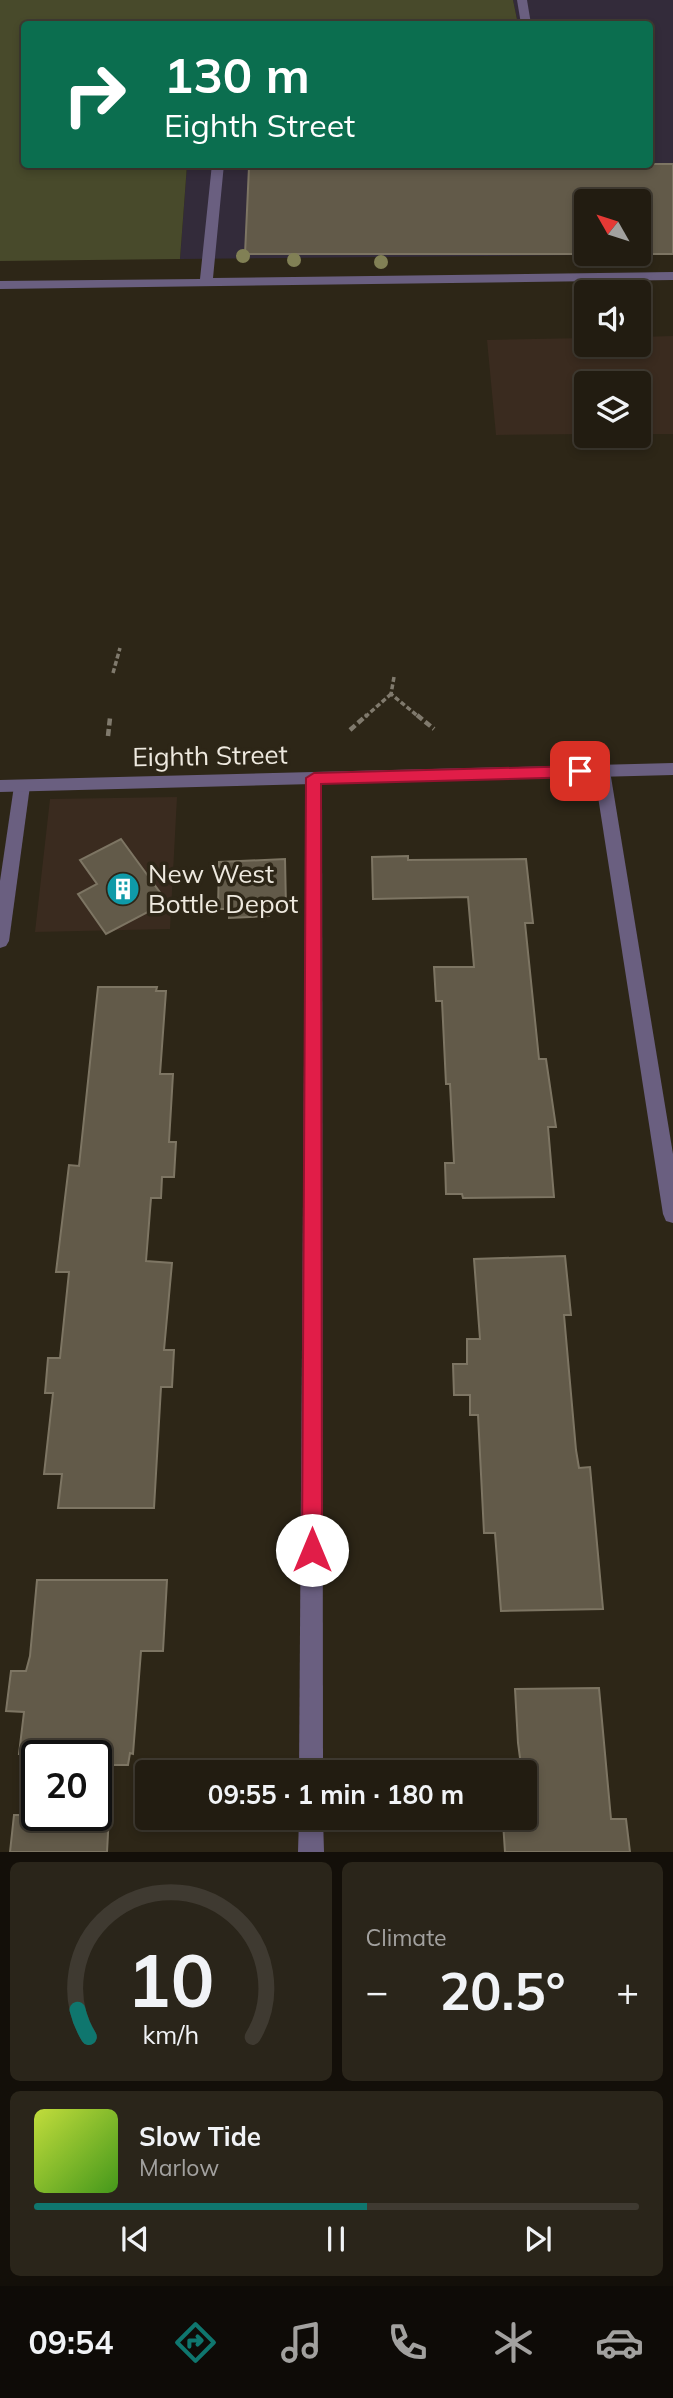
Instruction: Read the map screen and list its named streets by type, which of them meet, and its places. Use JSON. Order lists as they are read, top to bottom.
{
  "streets": {
    "street": ["Eighth Street"]
  },
  "places": {
    "building": ["New West Bottle Depot"]
  },
  "north": "top left",
  "page": {
    "turn": ["130 m", "Eighth Street"],
    "limit": "20",
    "trip": "09:55 · 1 min · 180 m",
    "tile": "Climate",
    "heat": ["−", "20.5°", "+"],
    "song": ["Slow Tide", "Marlow"],
    "tabs": "09:54",
    "gauge": ["10", "km/h"]
  }
}
